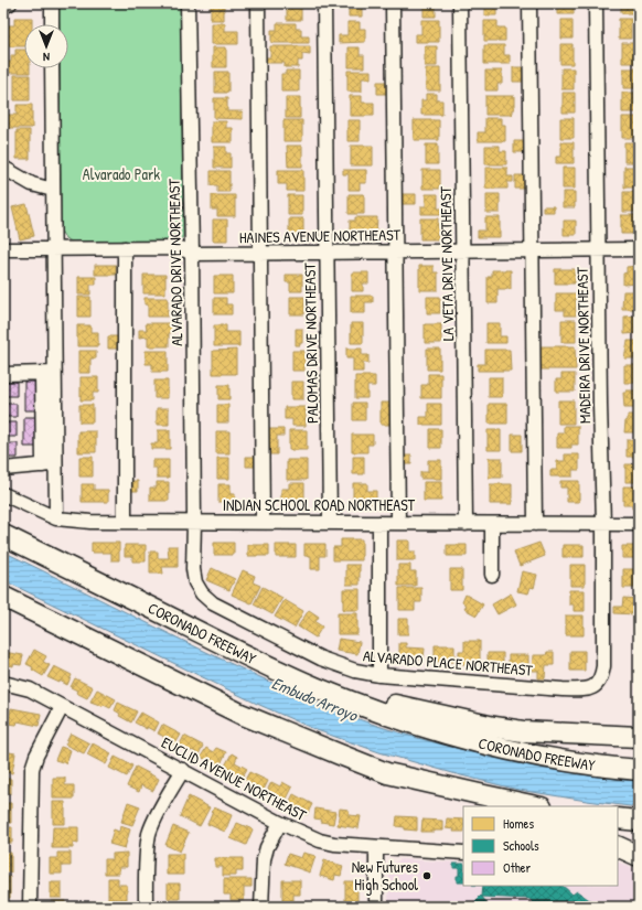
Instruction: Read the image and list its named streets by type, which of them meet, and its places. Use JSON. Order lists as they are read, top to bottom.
{
  "streets": {
    "highway": ["CORONADO FREEWAY"],
    "street": [
      "HAINES AVENUE NORTHEAST",
      "ALVARADO DRIVE NORTHEAST",
      "LA VETA DRIVE NORTHEAST",
      "PALOMAS DRIVE NORTHEAST",
      "MADEIRA DRIVE NORTHEAST",
      "INDIAN SCHOOL ROAD NORTHEAST",
      "ALVARADO PLACE NORTHEAST",
      "EUCLID AVENUE NORTHEAST"
    ]
  },
  "crossings": [
    ["HAINES AVENUE NORTHEAST", "ALVARADO DRIVE NORTHEAST"],
    ["HAINES AVENUE NORTHEAST", "LA VETA DRIVE NORTHEAST"],
    ["HAINES AVENUE NORTHEAST", "PALOMAS DRIVE NORTHEAST"],
    ["HAINES AVENUE NORTHEAST", "MADEIRA DRIVE NORTHEAST"],
    ["ALVARADO DRIVE NORTHEAST", "INDIAN SCHOOL ROAD NORTHEAST"],
    ["ALVARADO DRIVE NORTHEAST", "ALVARADO PLACE NORTHEAST"],
    ["LA VETA DRIVE NORTHEAST", "INDIAN SCHOOL ROAD NORTHEAST"],
    ["PALOMAS DRIVE NORTHEAST", "INDIAN SCHOOL ROAD NORTHEAST"],
    ["MADEIRA DRIVE NORTHEAST", "INDIAN SCHOOL ROAD NORTHEAST"],
    ["MADEIRA DRIVE NORTHEAST", "ALVARADO PLACE NORTHEAST"],
    ["INDIAN SCHOOL ROAD NORTHEAST", "ALVARADO PLACE NORTHEAST"]
  ],
  "water": ["Embudo Arroyo"],
  "parks": ["Alvarado Park"],
  "places": ["New Futures High School"],
  "legend": ["Homes", "Schools", "Other"],
  "north": "bottom"
}
